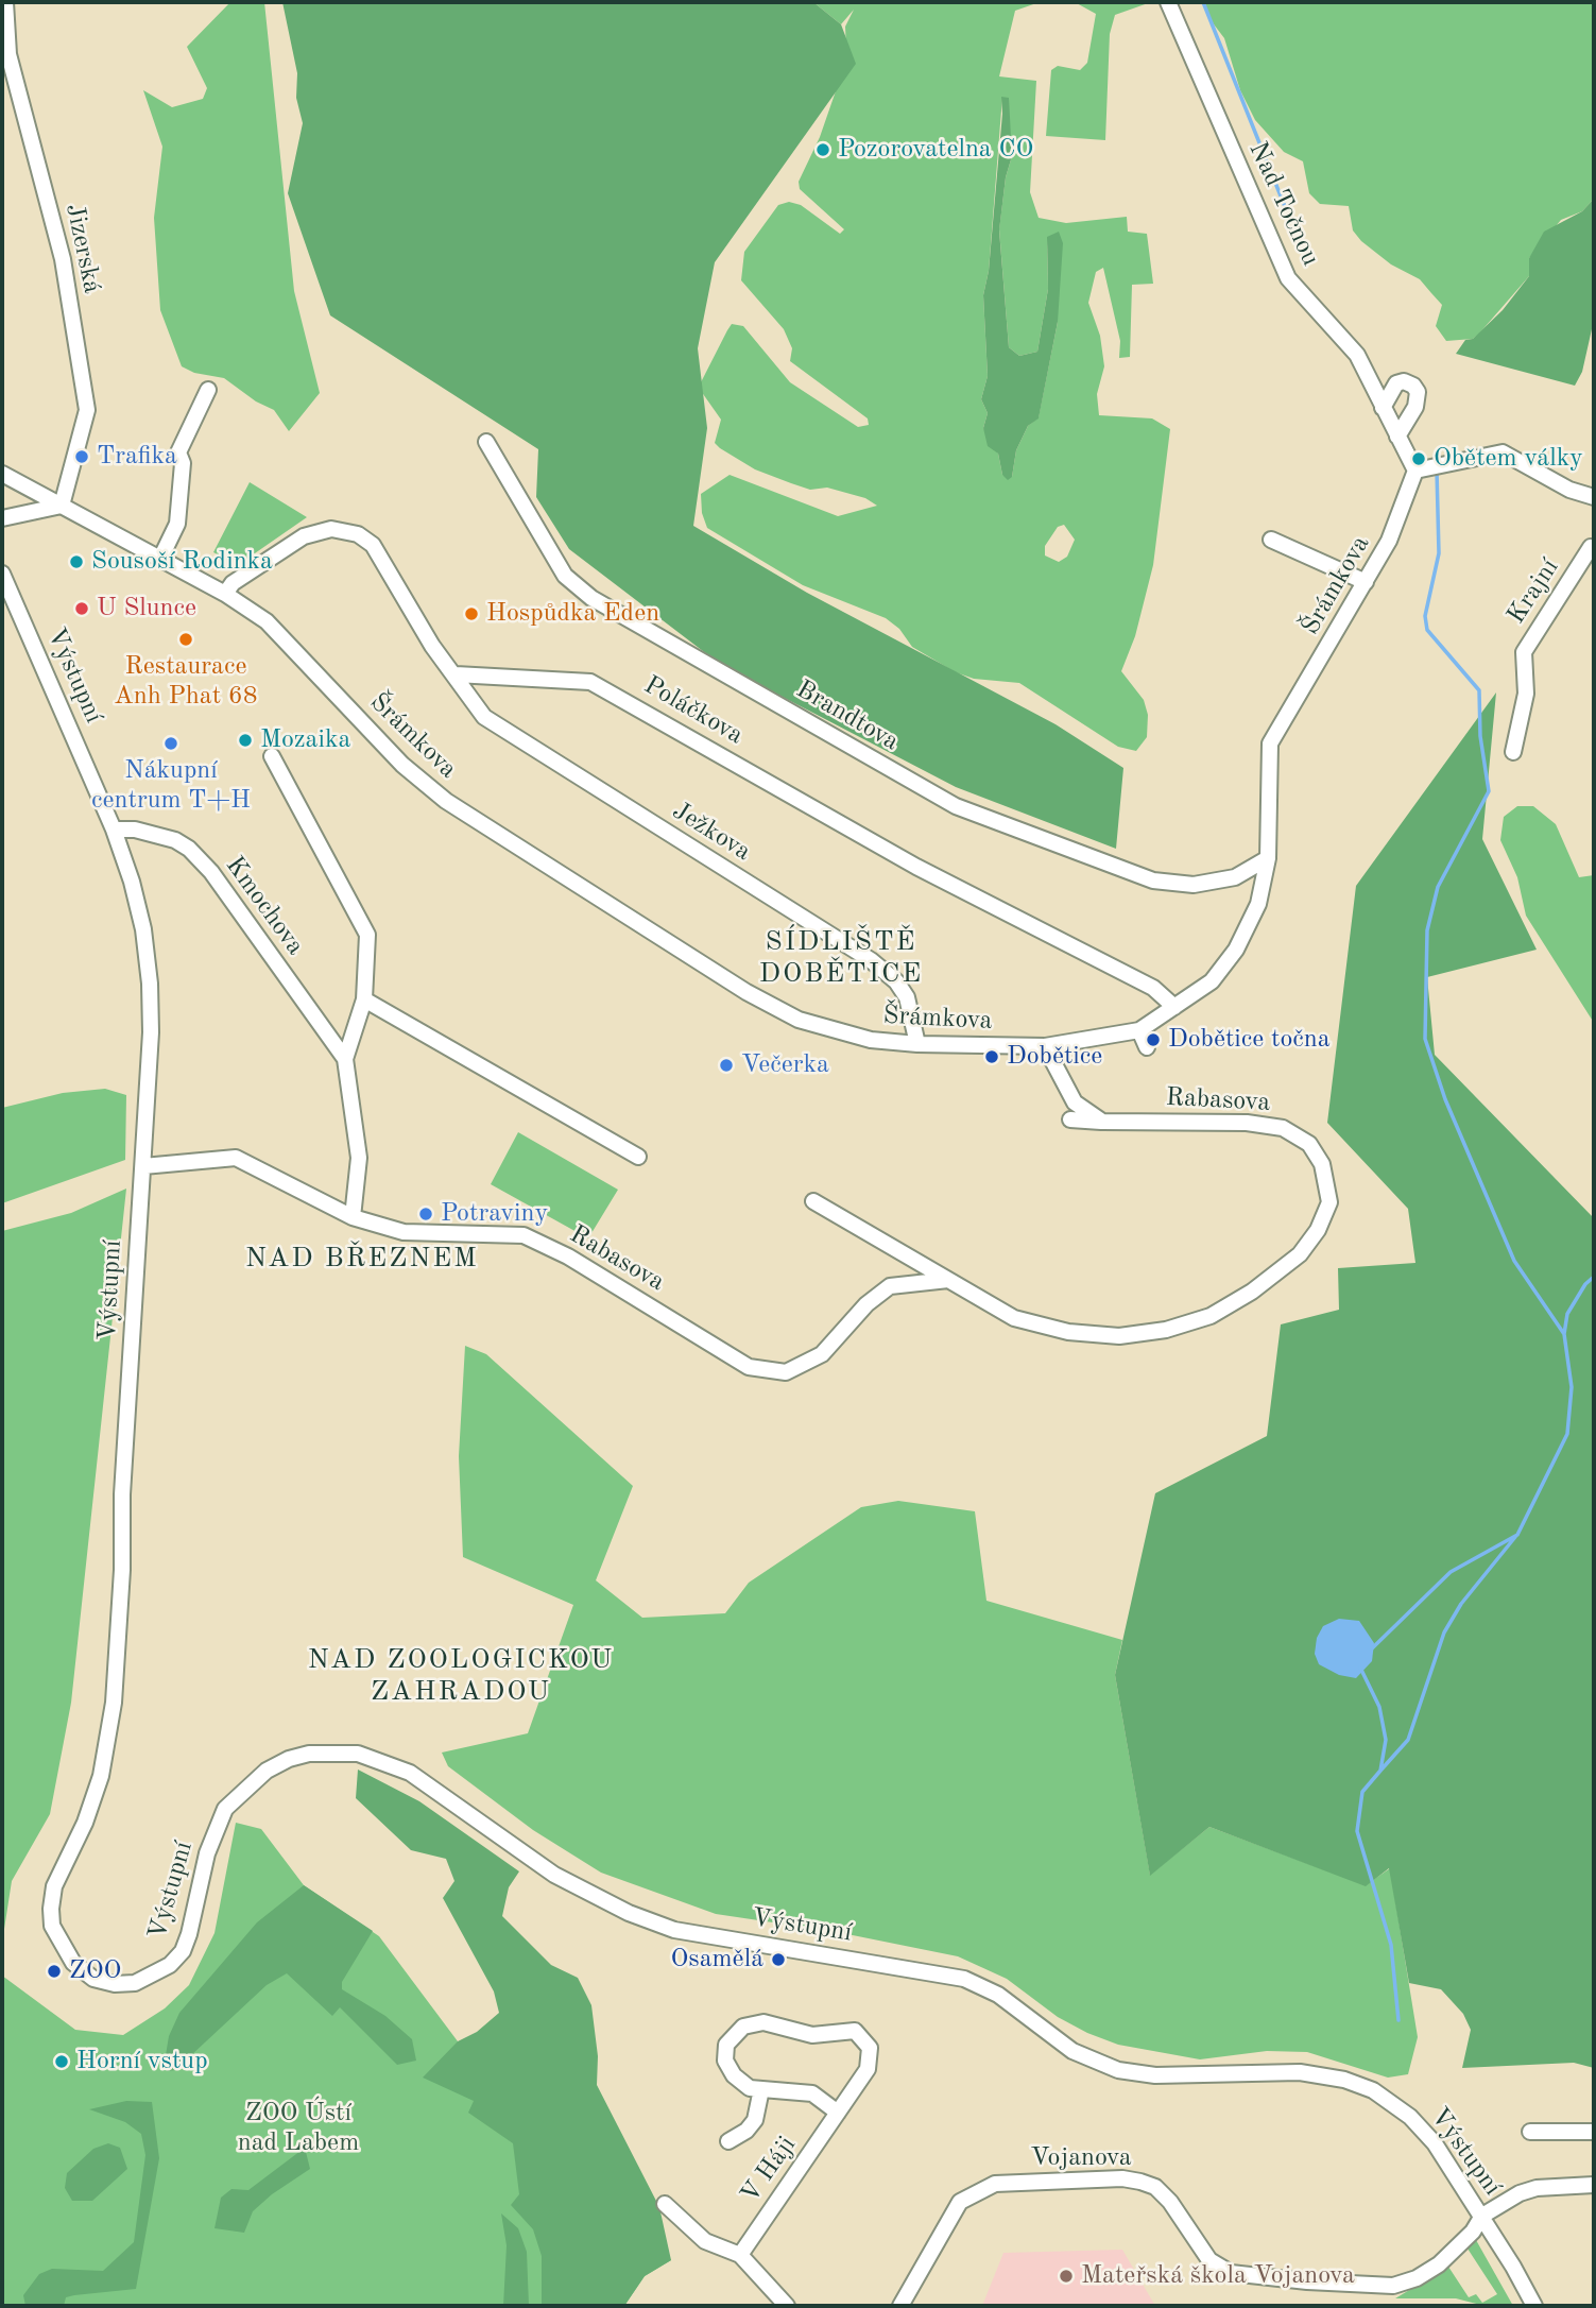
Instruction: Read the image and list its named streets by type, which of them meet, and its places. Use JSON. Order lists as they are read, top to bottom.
{
  "streets": {
    "street": [
      "Nad Točnou",
      "Jizerská",
      "Šrámkova",
      "Krajní",
      "Výstupní",
      "Poláčkova",
      "Brandtova",
      "Ježkova",
      "Kmochova",
      "Rabasova",
      "Vojanova",
      "V Háji"
    ]
  },
  "crossings": [
    ["Nad Točnou", "Šrámkova"],
    ["Jizerská", "Šrámkova"],
    ["Šrámkova", "Poláčkova"],
    ["Šrámkova", "Brandtova"],
    ["Šrámkova", "Ježkova"],
    ["Výstupní", "Kmochova"],
    ["Výstupní", "Rabasova"],
    ["Výstupní", "Vojanova"],
    ["Poláčkova", "Ježkova"],
    ["Kmochova", "Rabasova"]
  ],
  "districts": ["SÍDLIŠTĚ DOBĚTICE", "NAD BŘEZNEM", "NAD ZOOLOGICKOU ZAHRADOU"],
  "parks": ["ZOO Ústí nad Labem"],
  "places": [
    "Pozorovatelna CO",
    "Trafika",
    "Obětem války",
    "Sousoší Rodinka",
    "U Slunce",
    "Hospůdka Eden",
    "Restaurace Anh Phat 68",
    "Mozaika",
    "Nákupní centrum T+H",
    "Dobětice točna",
    "Dobětice",
    "Večerka",
    "Potraviny",
    "Osamělá",
    "ZOO",
    "Horní vstup",
    "Mateřská škola Vojanova"
  ]
}
